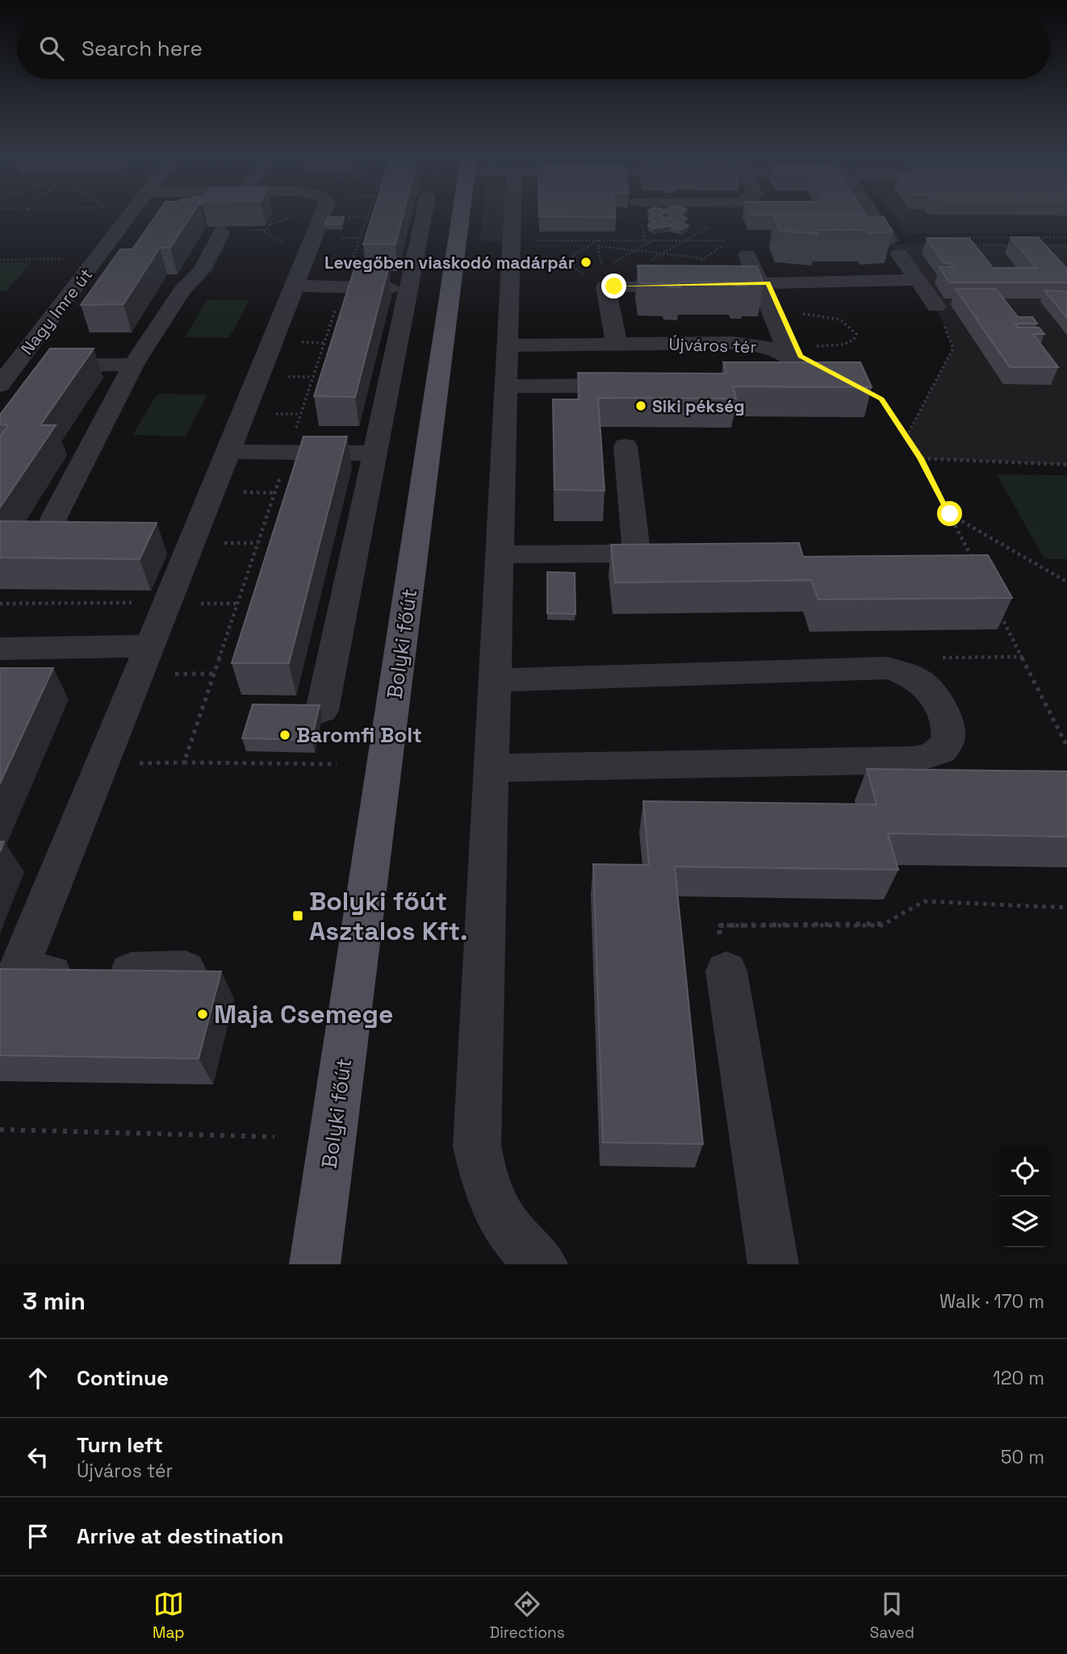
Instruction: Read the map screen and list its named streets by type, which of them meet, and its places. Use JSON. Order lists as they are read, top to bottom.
{
  "streets": {
    "main road": ["Bolyki főút"],
    "street": ["Nagy Imre út", "Újváros tér"]
  },
  "places": {
    "other": [
      "Levegőben viaskodó madárpár",
      "Siki pékség",
      "Baromfi Bolt",
      "Maja Csemege"
    ],
    "transit": ["Bolyki főút Asztalos Kft."]
  },
  "page": {
    "search": "Search here",
    "heading": ["3 min", "Walk · 170 m"],
    "list": [
      ["Continue", "120 m"],
      ["Turn left", "Újváros tér", "50 m"],
      "Arrive at destination"
    ],
    "nav": ["Map", "Directions", "Saved"]
  }
}
